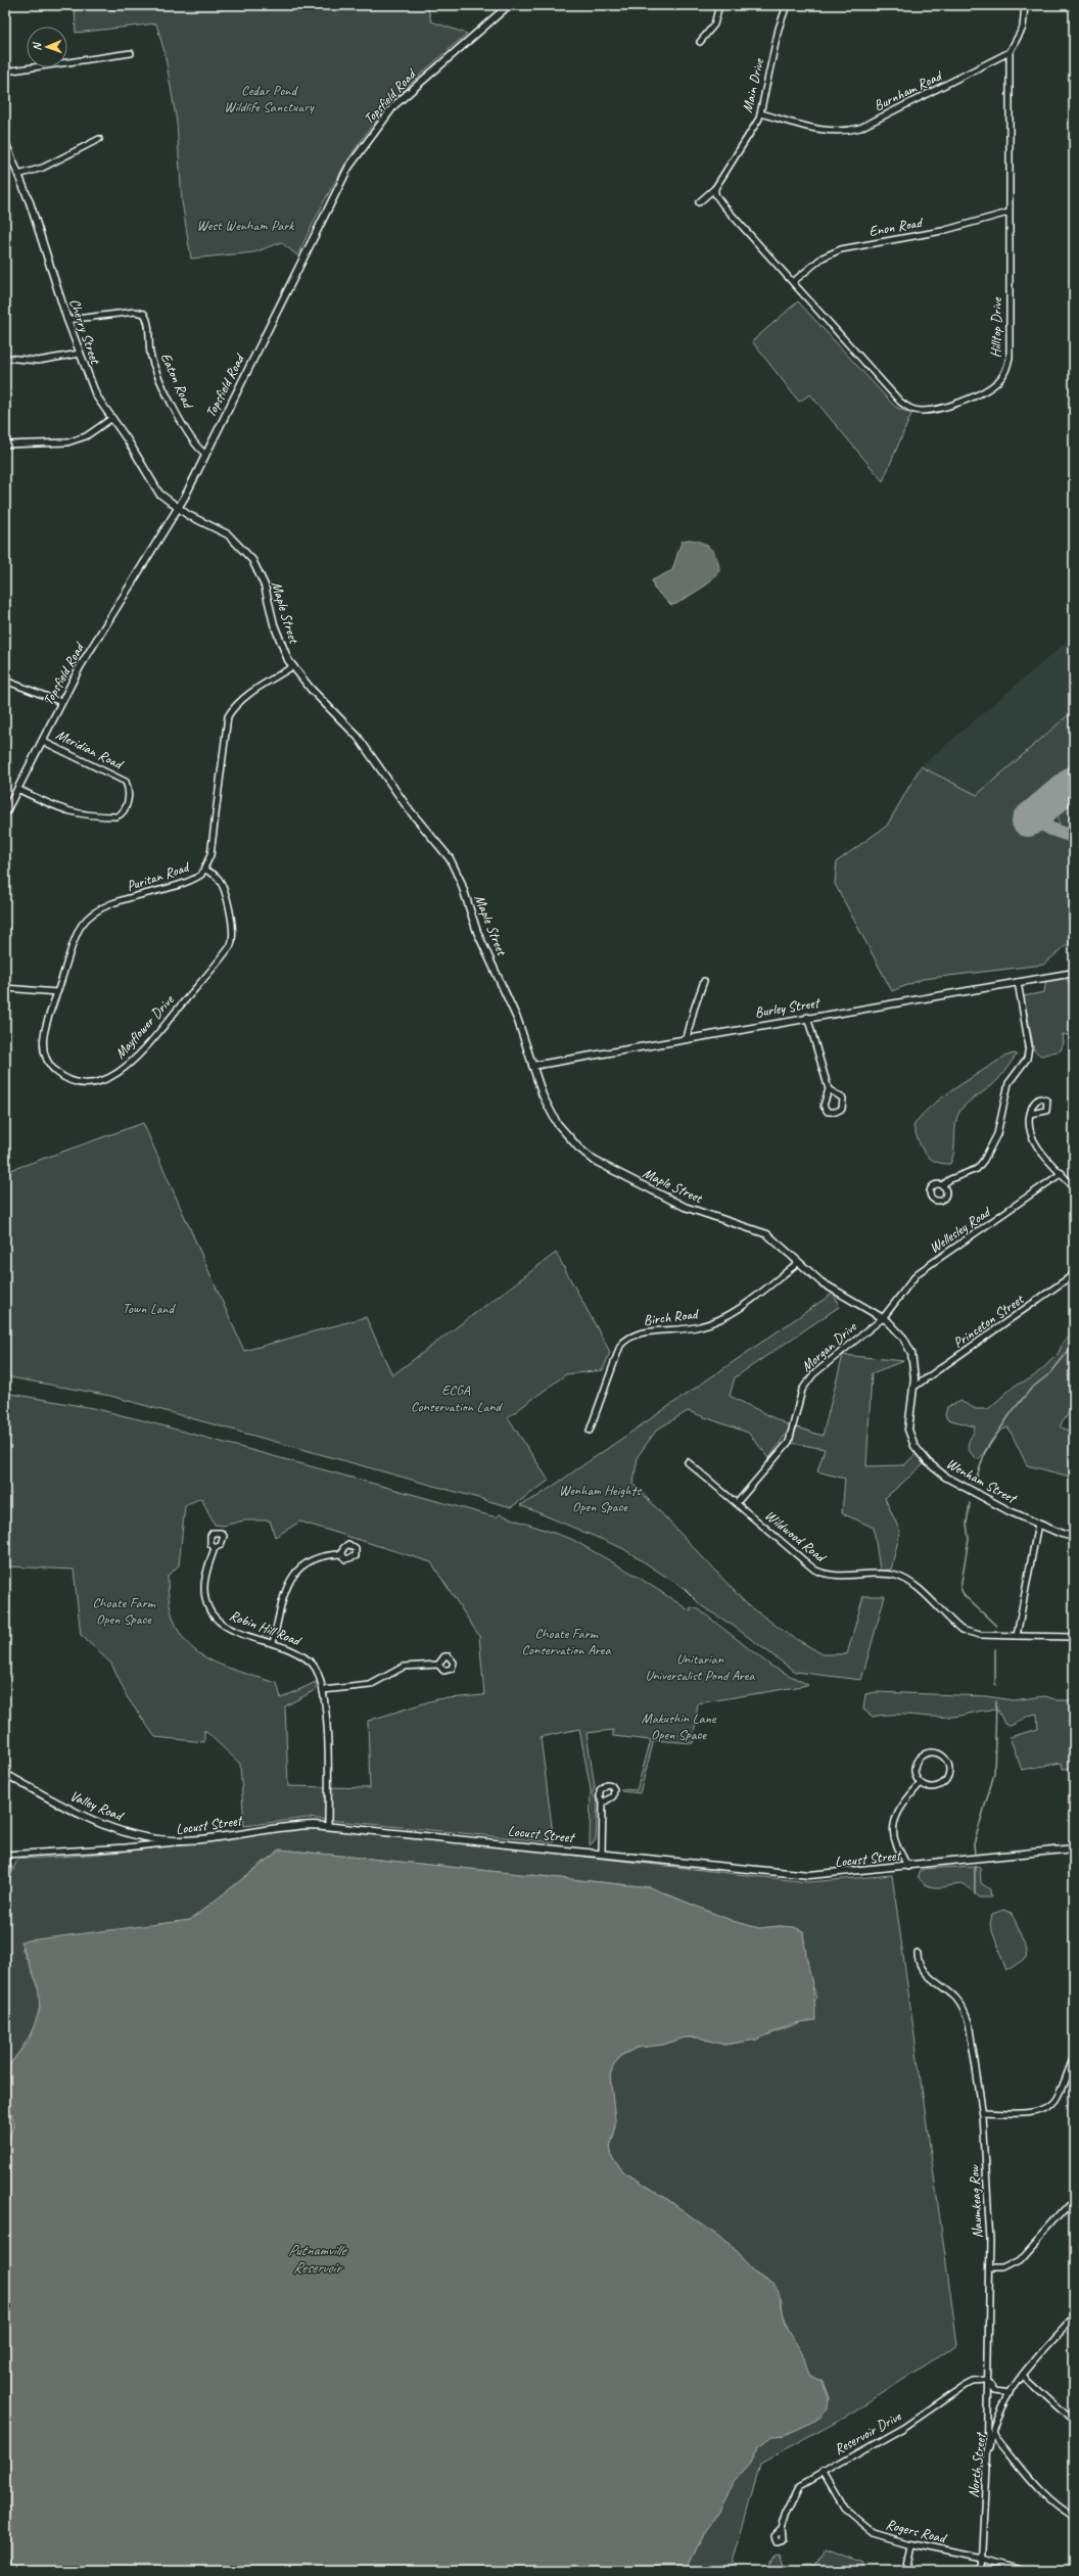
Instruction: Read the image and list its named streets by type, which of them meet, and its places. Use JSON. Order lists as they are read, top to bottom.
{
  "streets": {
    "main road": [
      "Topsfield Road",
      "Cherry Street",
      "Maple Street",
      "Burley Street",
      "Wenham Street",
      "Valley Road",
      "Locust Street"
    ],
    "street": [
      "Main Drive",
      "Burnham Road",
      "Enon Road",
      "Hilltop Drive",
      "Eaton Road",
      "Meridian Road",
      "Puritan Road",
      "Mayflower Drive",
      "Wellesley Road",
      "Birch Road",
      "Princeton Street",
      "Morgan Drive",
      "Wildwood Road",
      "Robin Hill Road",
      "Naumkeag Row",
      "Reservoir Drive",
      "North Street",
      "Rogers Road"
    ]
  },
  "crossings": [
    ["Main Drive", "Burnham Road"],
    ["Main Drive", "Hilltop Drive"],
    ["Burnham Road", "Hilltop Drive"],
    ["Topsfield Road", "Cherry Street"],
    ["Topsfield Road", "Eaton Road"],
    ["Topsfield Road", "Maple Street"],
    ["Topsfield Road", "Meridian Road"],
    ["Enon Road", "Hilltop Drive"],
    ["Cherry Street", "Eaton Road"],
    ["Cherry Street", "Maple Street"],
    ["Maple Street", "Puritan Road"],
    ["Maple Street", "Burley Street"],
    ["Maple Street", "Birch Road"],
    ["Maple Street", "Wenham Street"],
    ["Puritan Road", "Mayflower Drive"],
    ["Wellesley Road", "Morgan Drive"],
    ["Wellesley Road", "Wenham Street"],
    ["Princeton Street", "Wenham Street"],
    ["Morgan Drive", "Wenham Street"],
    ["Morgan Drive", "Wildwood Road"],
    ["Robin Hill Road", "Locust Street"],
    ["Valley Road", "Locust Street"],
    ["Naumkeag Row", "Reservoir Drive"],
    ["Naumkeag Row", "North Street"],
    ["Reservoir Drive", "Rogers Road"],
    ["North Street", "Rogers Road"]
  ],
  "water": ["Putnamville Reservoir"],
  "parks": [
    "Cedar Pond Wildlife Sanctuary",
    "West Wenham Park",
    "Town Land",
    "ECGA Conservation Land",
    "Wenham Heights Open Space",
    "Choate Farm Open Space",
    "Choate Farm Conservation Area",
    "Unitarian Universalist Pond Area",
    "Makushin Lane Open Space"
  ],
  "north": "left"
}
